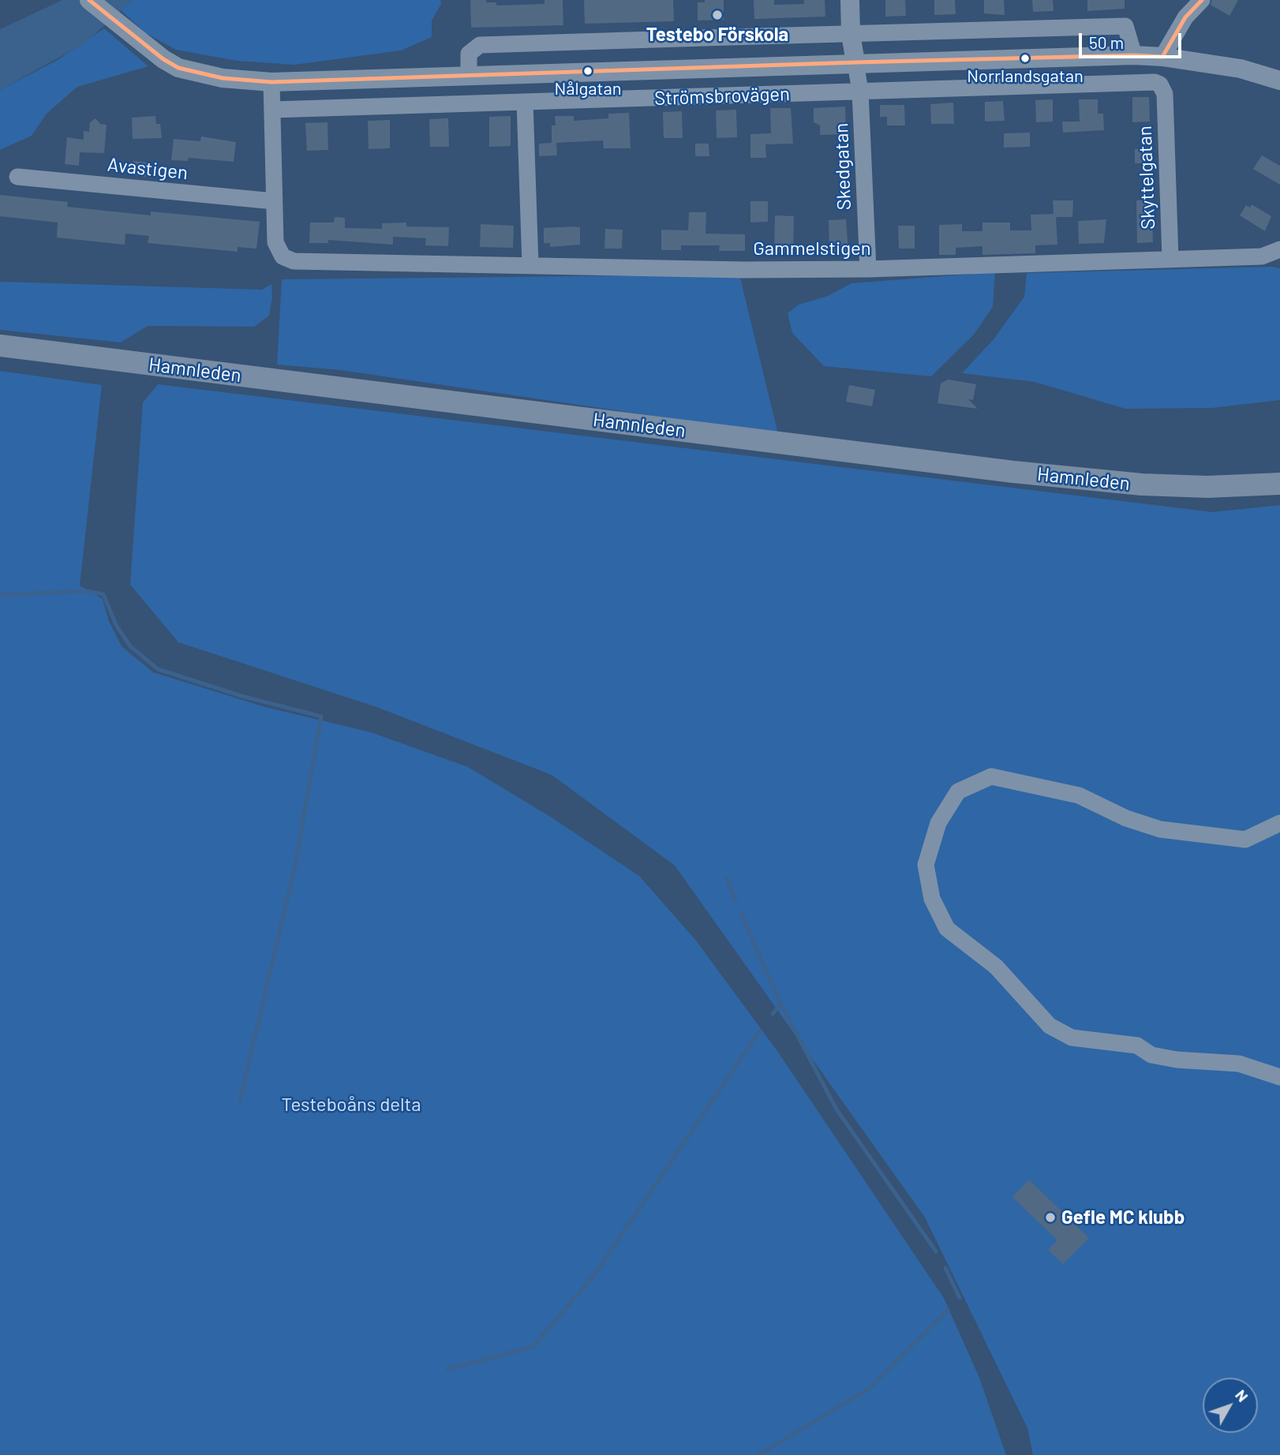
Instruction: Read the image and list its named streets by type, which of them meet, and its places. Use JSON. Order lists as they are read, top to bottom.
{
  "streets": {
    "main road": ["Hamnleden"],
    "street": [
      "Strömsbrovägen",
      "Skedgatan",
      "Avastigen",
      "Skyttelgatan",
      "Gammelstigen"
    ]
  },
  "crossings": [
    ["Strömsbrovägen", "Skedgatan"],
    ["Strömsbrovägen", "Skyttelgatan"],
    ["Skedgatan", "Gammelstigen"],
    ["Avastigen", "Gammelstigen"],
    ["Skyttelgatan", "Gammelstigen"]
  ],
  "parks": ["Testeboåns delta"],
  "places": [
    "Testebo Förskola",
    "Norrlandsgatan",
    "Nålgatan",
    "Gefle MC klubb"
  ],
  "scale_bar": "50 m",
  "north": "top right"
}
